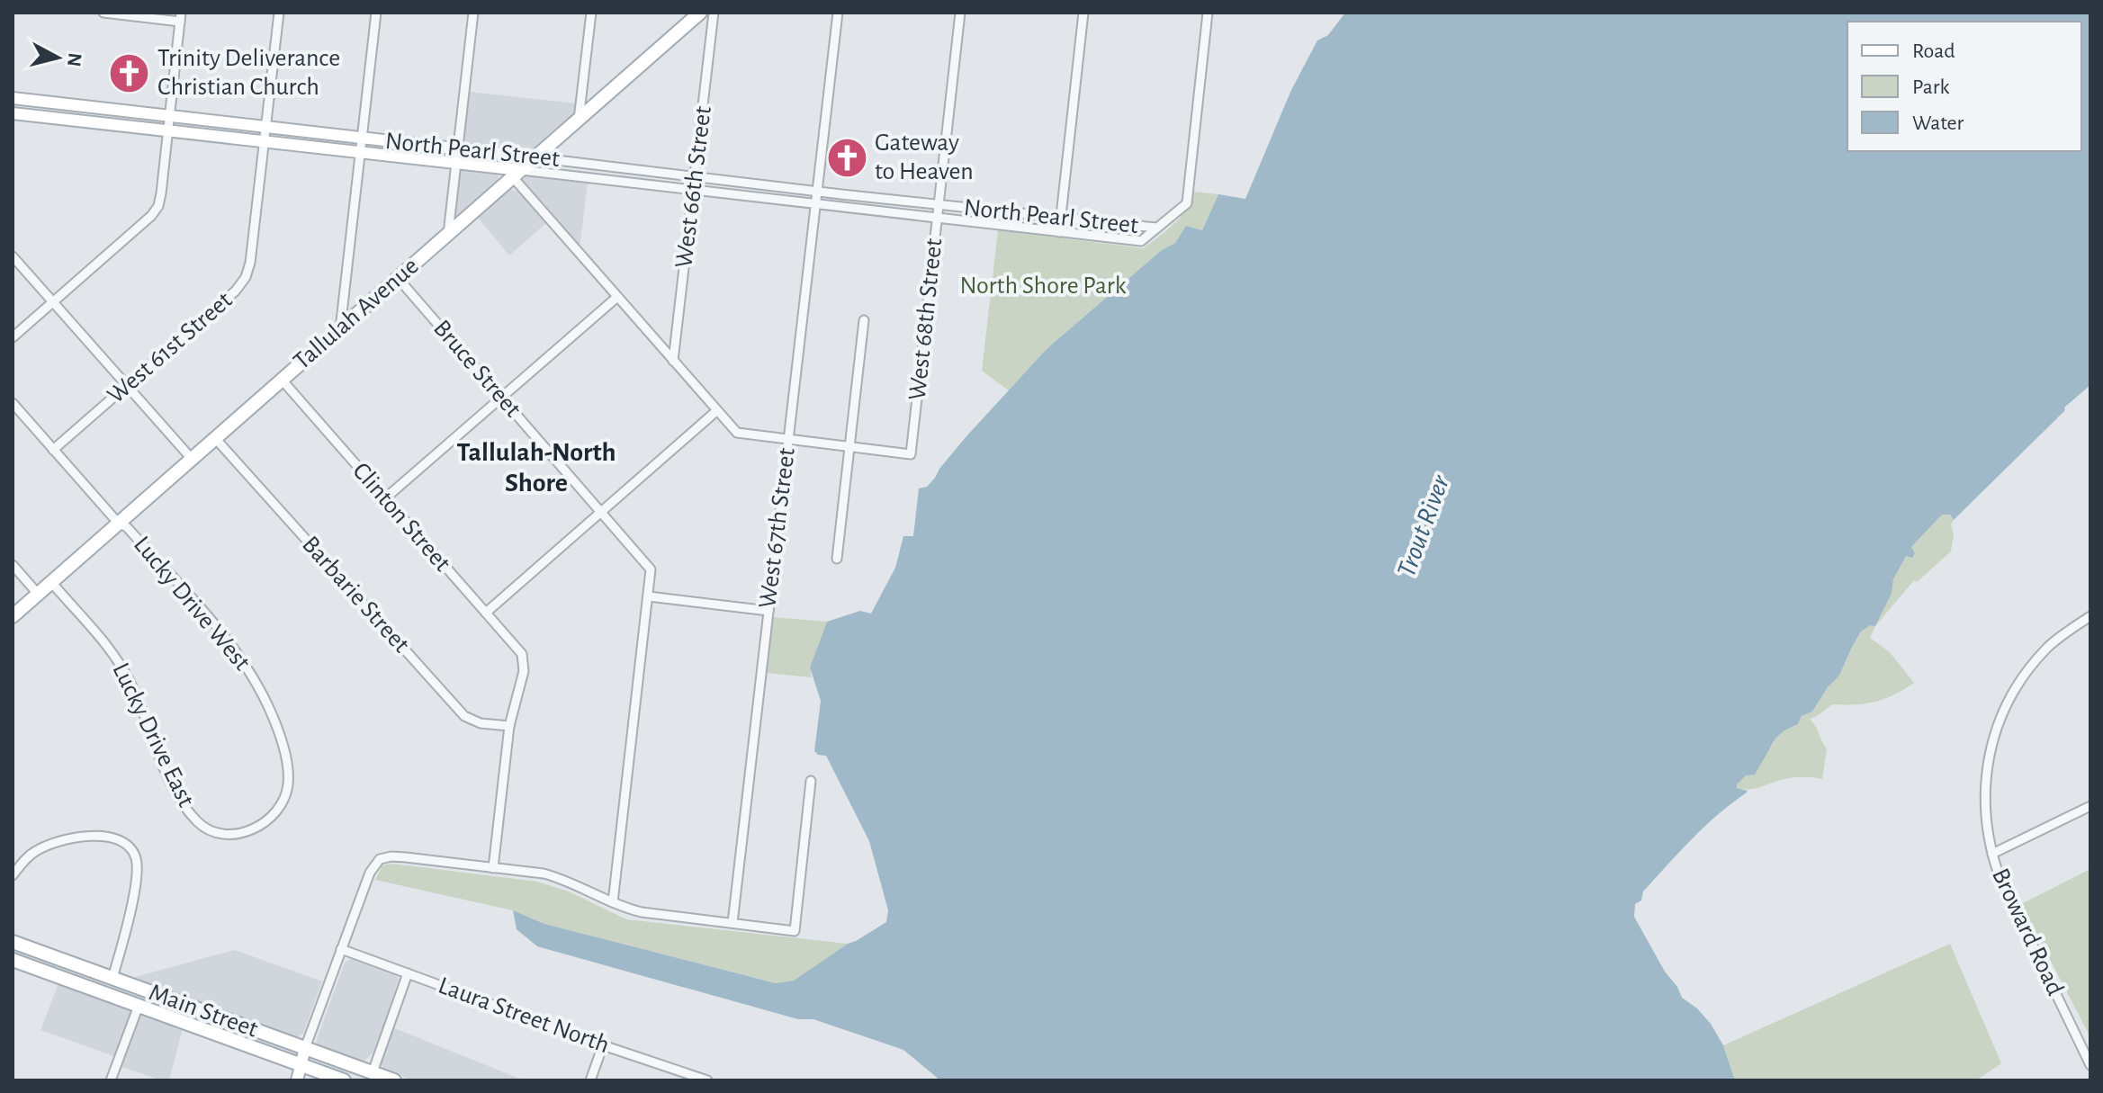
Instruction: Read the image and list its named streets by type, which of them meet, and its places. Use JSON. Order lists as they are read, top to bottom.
{
  "streets": {
    "main road": ["Tallulah Avenue", "Main Street"],
    "street": [
      "North Pearl Street",
      "West 66th Street",
      "West 68th Street",
      "West 61st Street",
      "Bruce Street",
      "Clinton Street",
      "West 67th Street",
      "Barbarie Street",
      "Lucky Drive West",
      "Lucky Drive East",
      "Broward Road",
      "Laura Street North"
    ]
  },
  "crossings": [
    ["North Pearl Street", "West 66th Street"],
    ["North Pearl Street", "Tallulah Avenue"],
    ["North Pearl Street", "West 68th Street"],
    ["North Pearl Street", "West 61st Street"],
    ["North Pearl Street", "West 67th Street"],
    ["Tallulah Avenue", "Bruce Street"],
    ["Tallulah Avenue", "Clinton Street"],
    ["Tallulah Avenue", "Barbarie Street"],
    ["Tallulah Avenue", "Lucky Drive West"],
    ["Tallulah Avenue", "Lucky Drive East"],
    ["West 61st Street", "Lucky Drive West"],
    ["Clinton Street", "Barbarie Street"],
    ["Lucky Drive West", "Lucky Drive East"]
  ],
  "districts": ["Tallulah-North Shore"],
  "water": ["Trout River"],
  "parks": ["North Shore Park"],
  "places": {
    "church": ["Trinity Deliverance Christian Church", "Gateway to Heaven"]
  },
  "legend": ["Road", "Park", "Water"],
  "north": "right"
}
